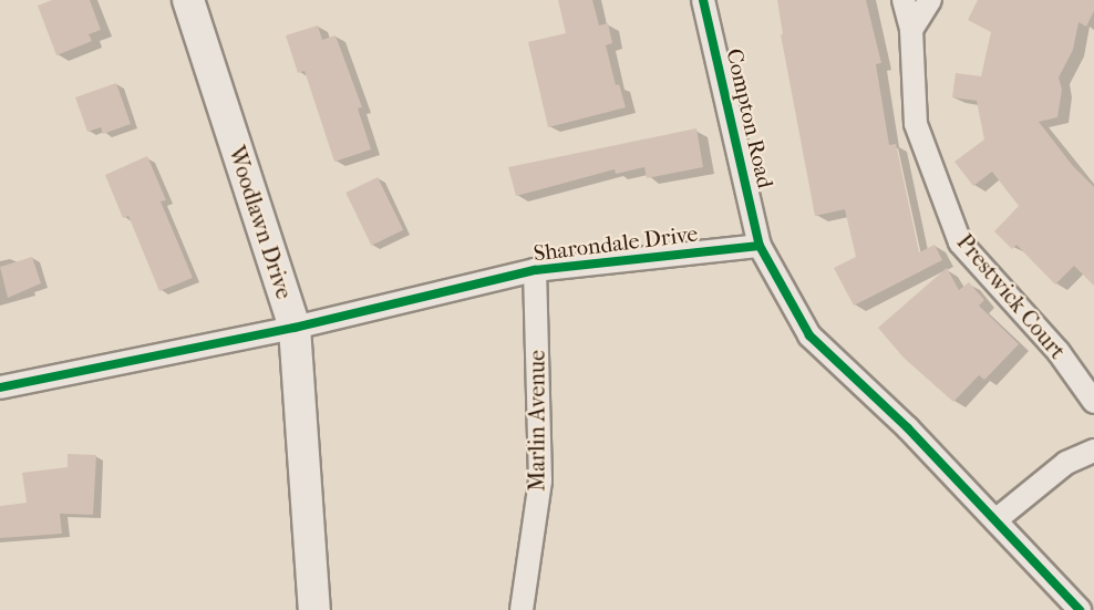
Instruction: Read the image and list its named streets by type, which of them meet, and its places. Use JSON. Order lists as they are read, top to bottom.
{
  "streets": {
    "main road": ["Woodlawn Drive"],
    "street": [
      "Compton Road",
      "Sharondale Drive",
      "Prestwick Court",
      "Marlin Avenue"
    ]
  },
  "crossings": [
    ["Compton Road", "Sharondale Drive"],
    ["Woodlawn Drive", "Sharondale Drive"],
    ["Sharondale Drive", "Marlin Avenue"]
  ]
}
